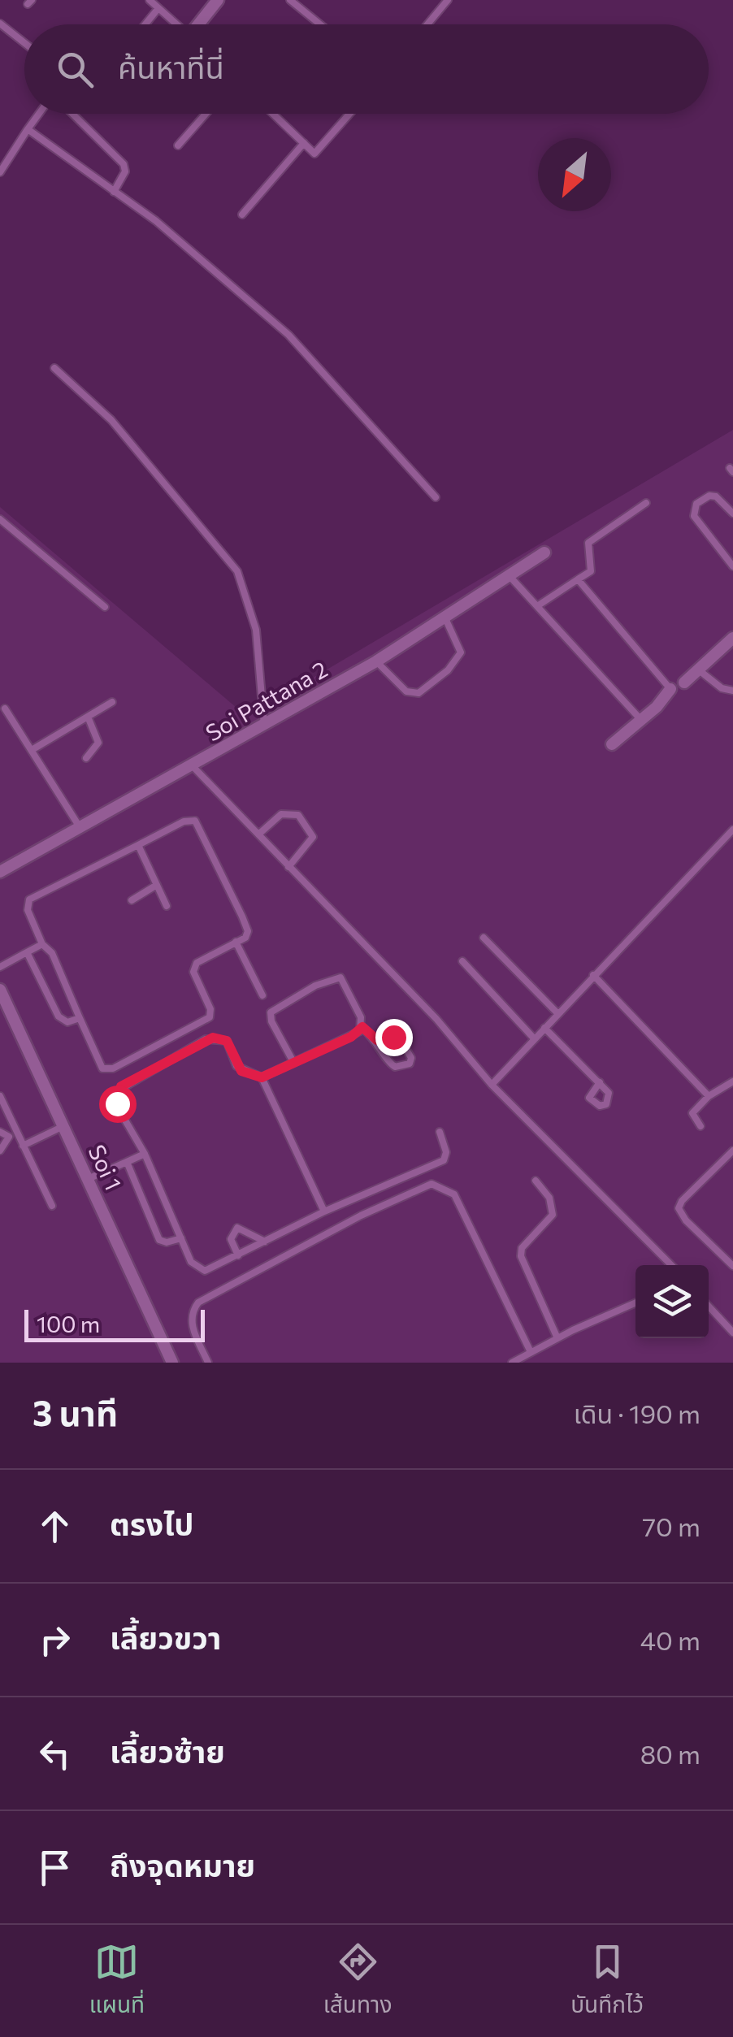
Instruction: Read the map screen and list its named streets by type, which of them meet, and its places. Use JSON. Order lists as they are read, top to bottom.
{
  "streets": {
    "street": ["Soi Pattana 2", "Soi 1"]
  },
  "scale_bar": "100 m",
  "north": "bottom left",
  "page": {
    "search": "ค้นหาที่นี่",
    "scale": "100 m",
    "heading": ["3 นาที", "เดิน · 190 m"],
    "list": [
      ["ตรงไป", "70 m"],
      ["เลี้ยวขวา", "40 m"],
      ["เลี้ยวซ้าย", "80 m"],
      "ถึงจุดหมาย"
    ],
    "nav": ["แผนที่", "เส้นทาง", "บันทึกไว้"]
  }
}
